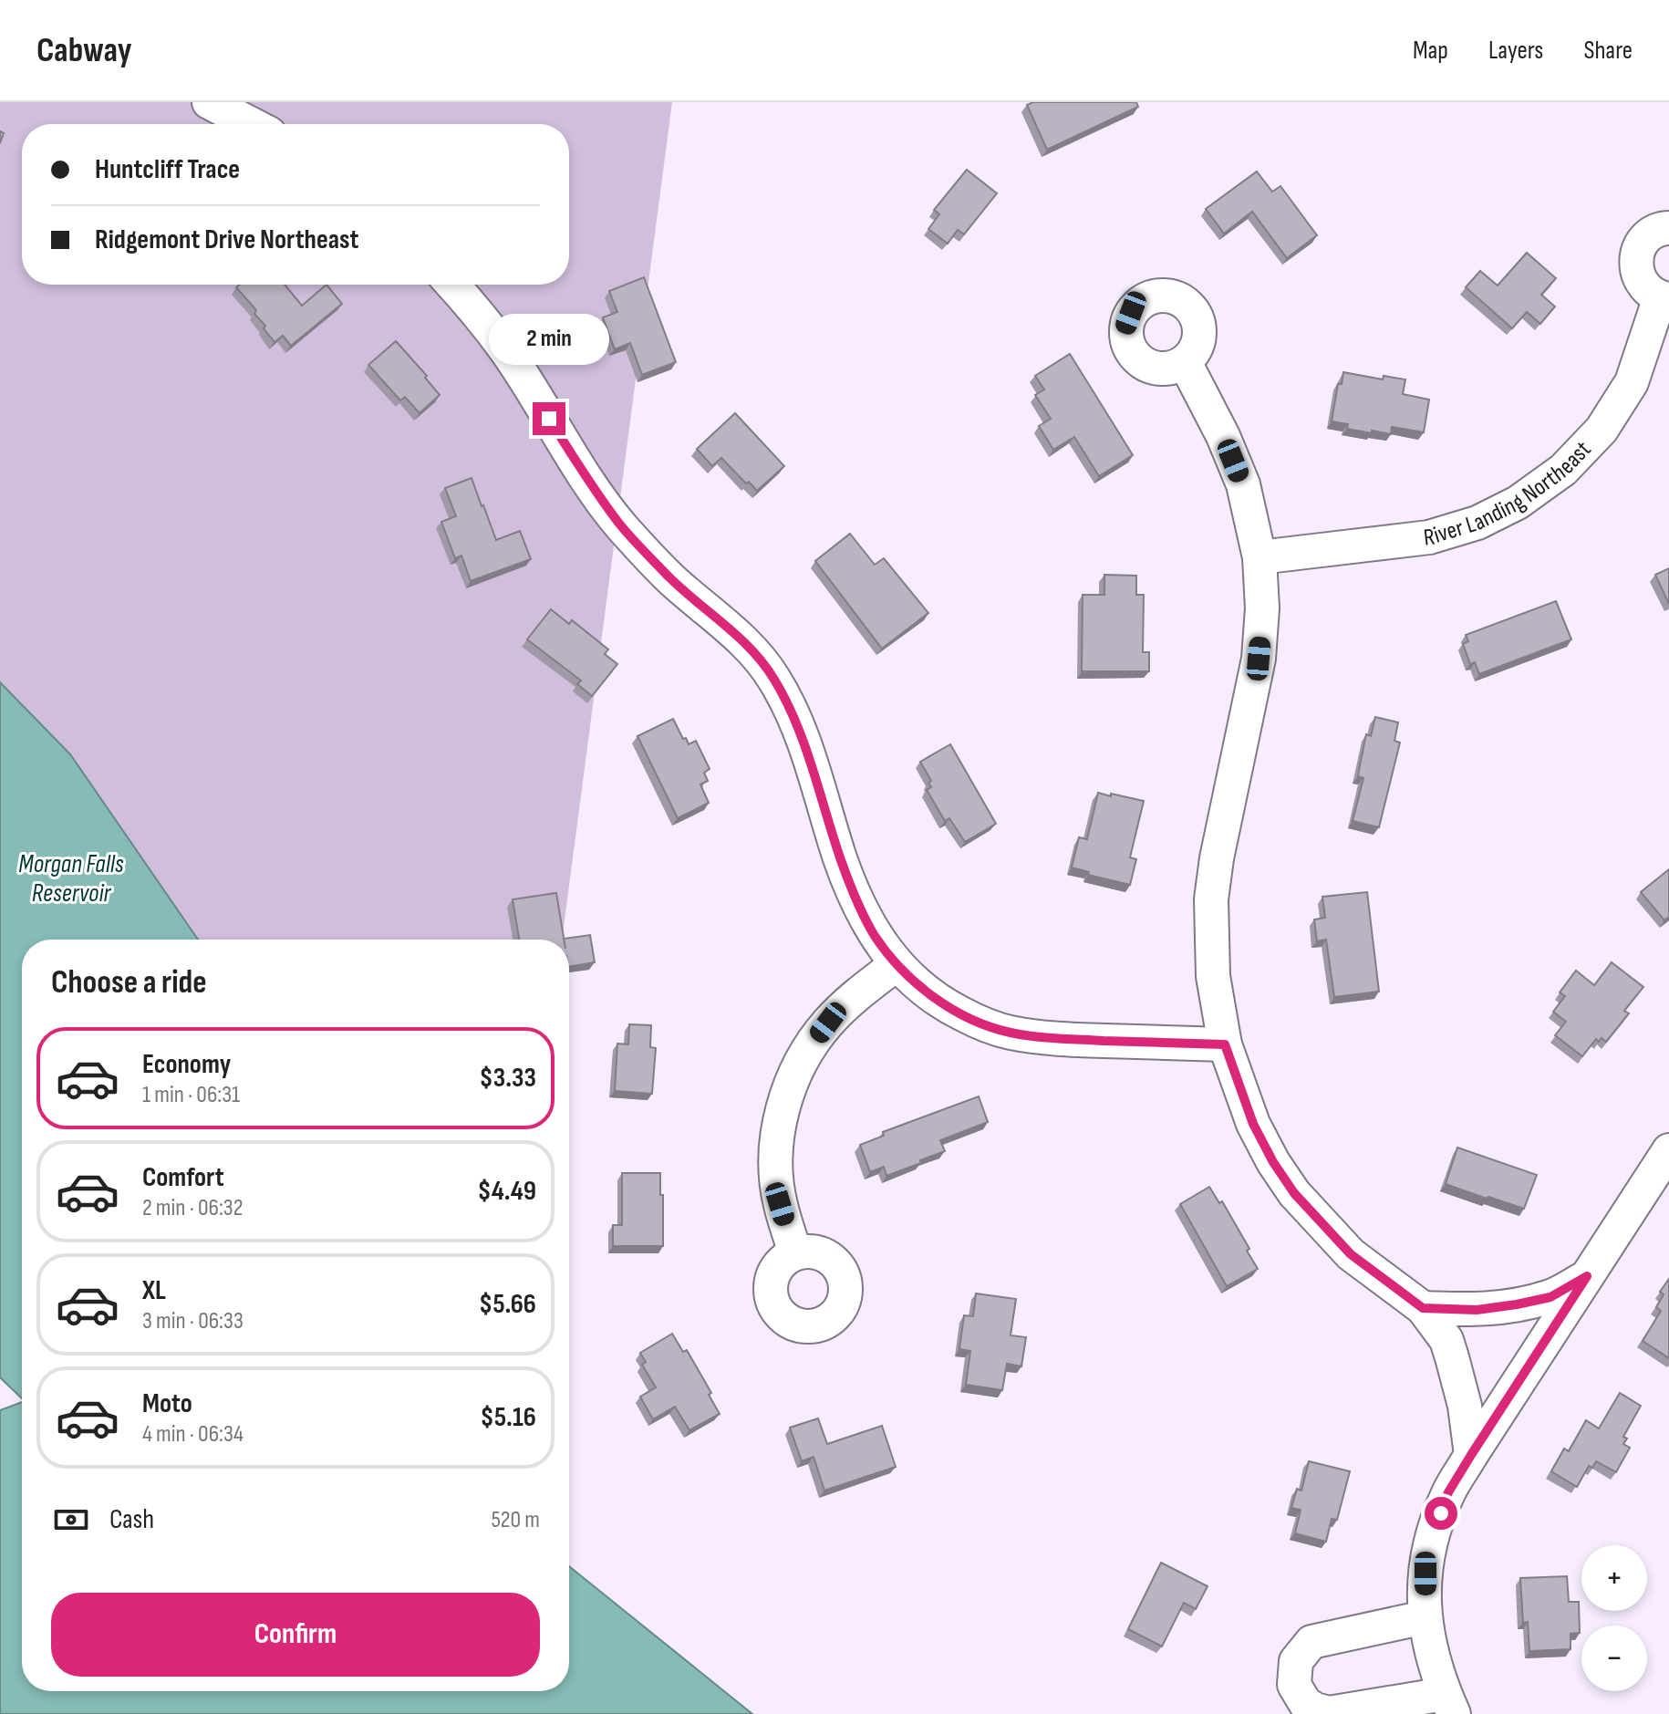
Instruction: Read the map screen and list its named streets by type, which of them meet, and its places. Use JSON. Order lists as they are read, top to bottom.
{
  "streets": {
    "street": ["River Landing Northeast"]
  },
  "water": ["Morgan Falls Reservoir"],
  "page": {
    "header": "Cabway",
    "nav": ["Map", "Layers", "Share"],
    "banner": ["Huntcliff Trace", "Ridgemont Drive Northeast"],
    "bubble": "2 min",
    "heading": "Choose a ride",
    "list": [
      {
        "name": "Economy",
        "note": "1 min · 06:31",
        "value": "$3.33"
      },
      {
        "name": "Comfort",
        "note": "2 min · 06:32",
        "value": "$4.49"
      },
      {
        "name": "XL",
        "note": "3 min · 06:33",
        "value": "$5.66"
      },
      {
        "name": "Moto",
        "note": "4 min · 06:34",
        "value": "$5.16"
      }
    ],
    "pay": ["Cash", "520 m"],
    "map_buttons": ["+", "−"],
    "buttons": "Confirm"
  }
}
